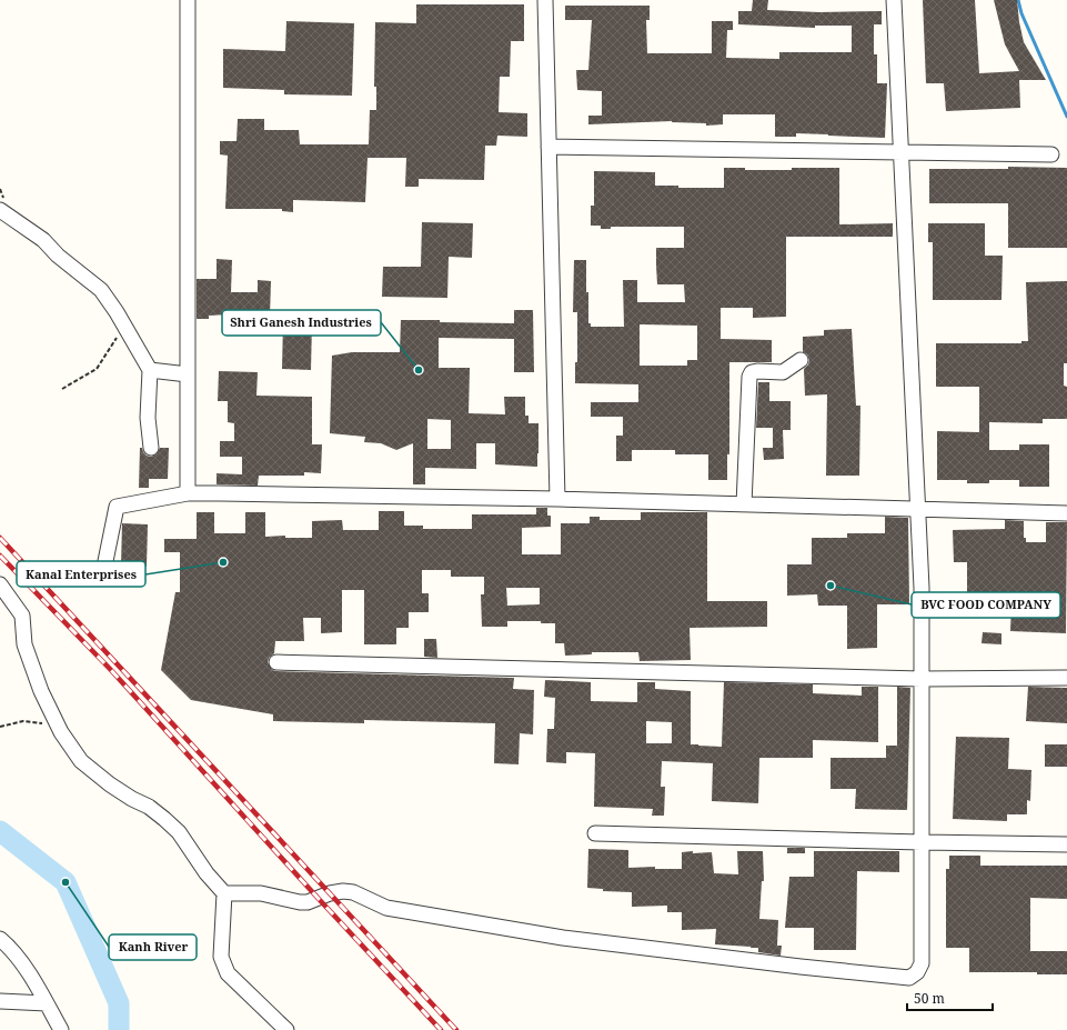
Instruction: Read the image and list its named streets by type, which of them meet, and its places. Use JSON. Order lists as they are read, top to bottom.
{
  "places": [
    "Shri Ganesh Industries",
    "Kanal Enterprises",
    "BVC FOOD COMPANY",
    "Kanh River"
  ],
  "scale_bar": "50 m"
}
